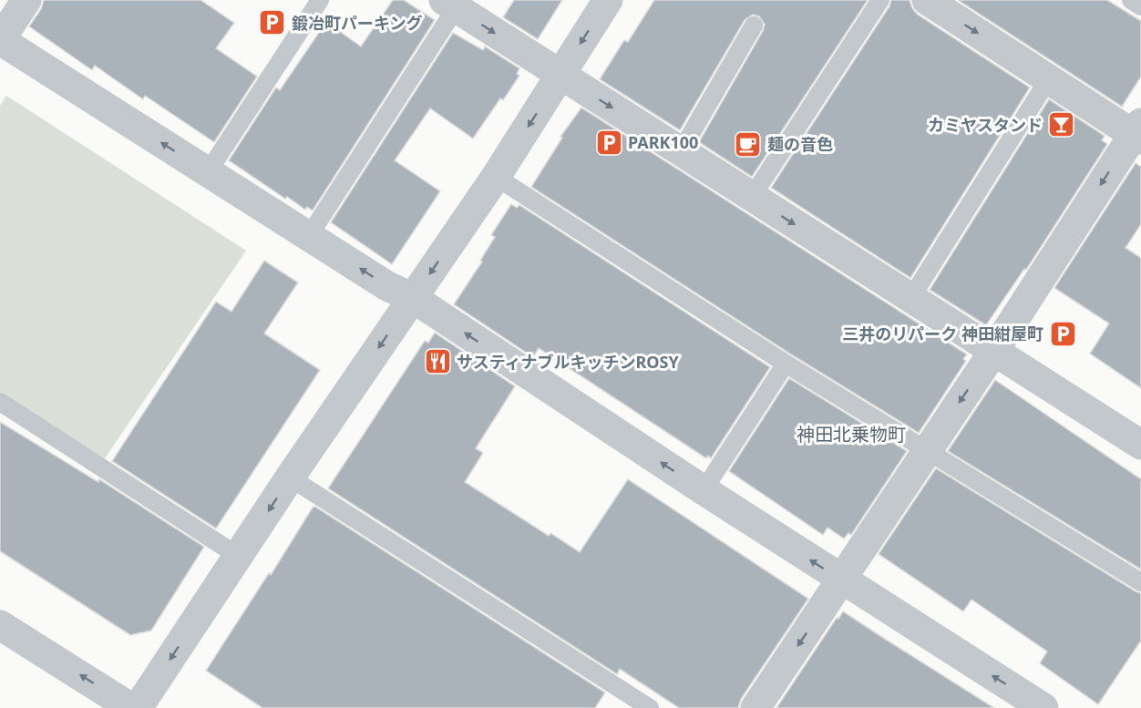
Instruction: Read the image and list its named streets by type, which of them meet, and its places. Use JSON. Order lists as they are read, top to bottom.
{
  "districts": ["神田北乗物町"],
  "places": {
    "parking": ["鍛冶町パーキング", "PARK100", "三井のリパーク 神田紺屋町"],
    "bar": ["カミヤスタンド"],
    "cafe": ["麺の音色"],
    "restaurant": ["サスティナブルキッチンROSY"]
  }
}
